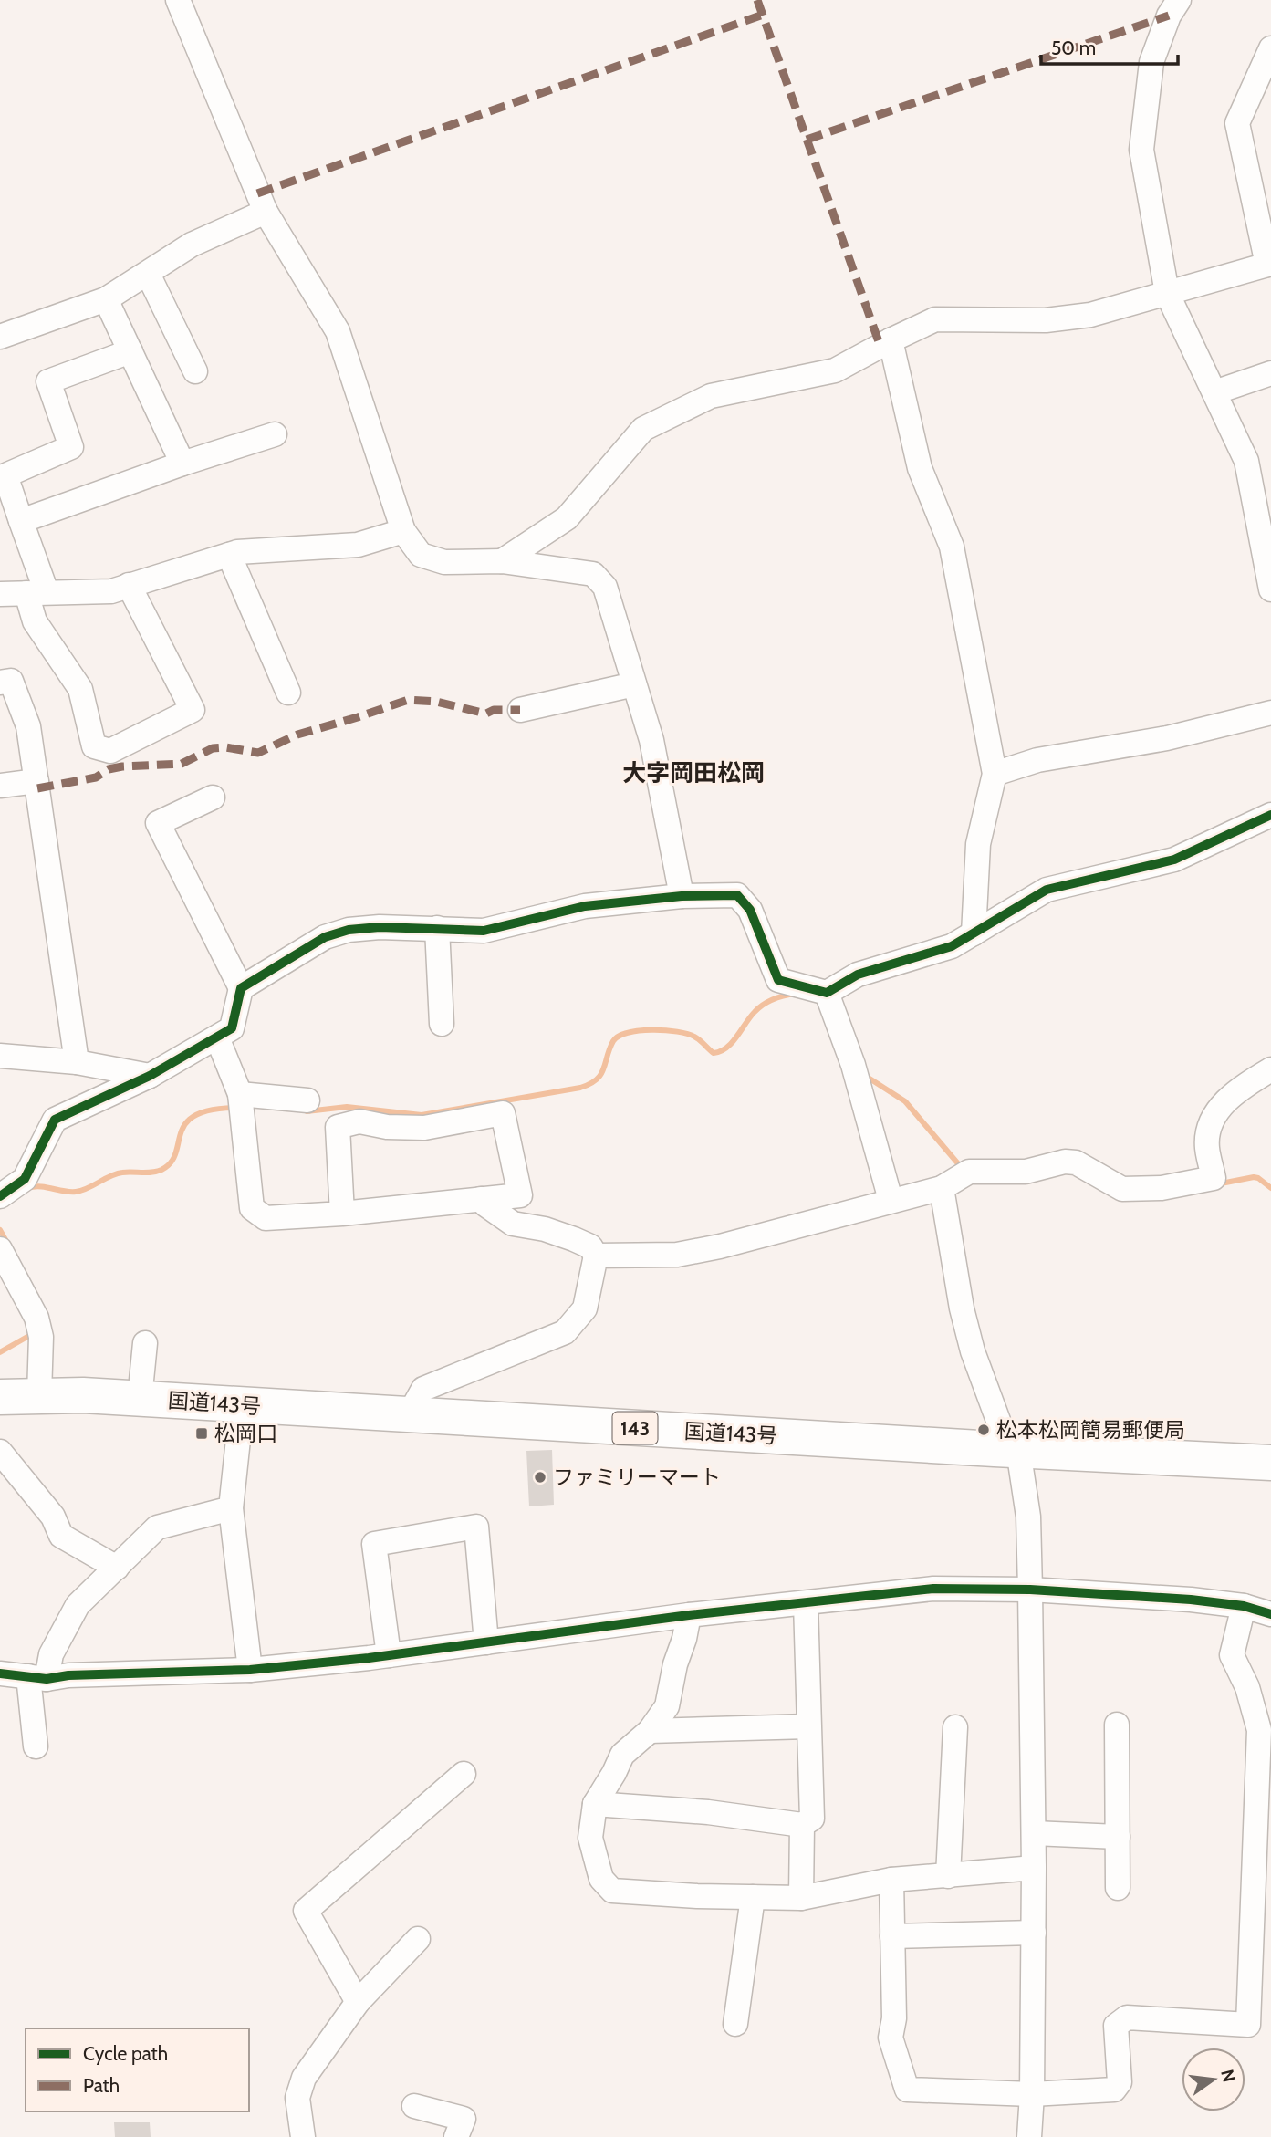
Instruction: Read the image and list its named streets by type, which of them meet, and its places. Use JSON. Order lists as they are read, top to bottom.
{
  "streets": {
    "highway": ["国道143号", "143"]
  },
  "districts": ["大字岡田松岡"],
  "places": {
    "other": ["松本松岡簡易郵便局", "ファミリーマート"],
    "transit": ["松岡口"]
  },
  "legend": ["Cycle path", "Path"],
  "scale_bar": "50 m",
  "north": "right"
}
